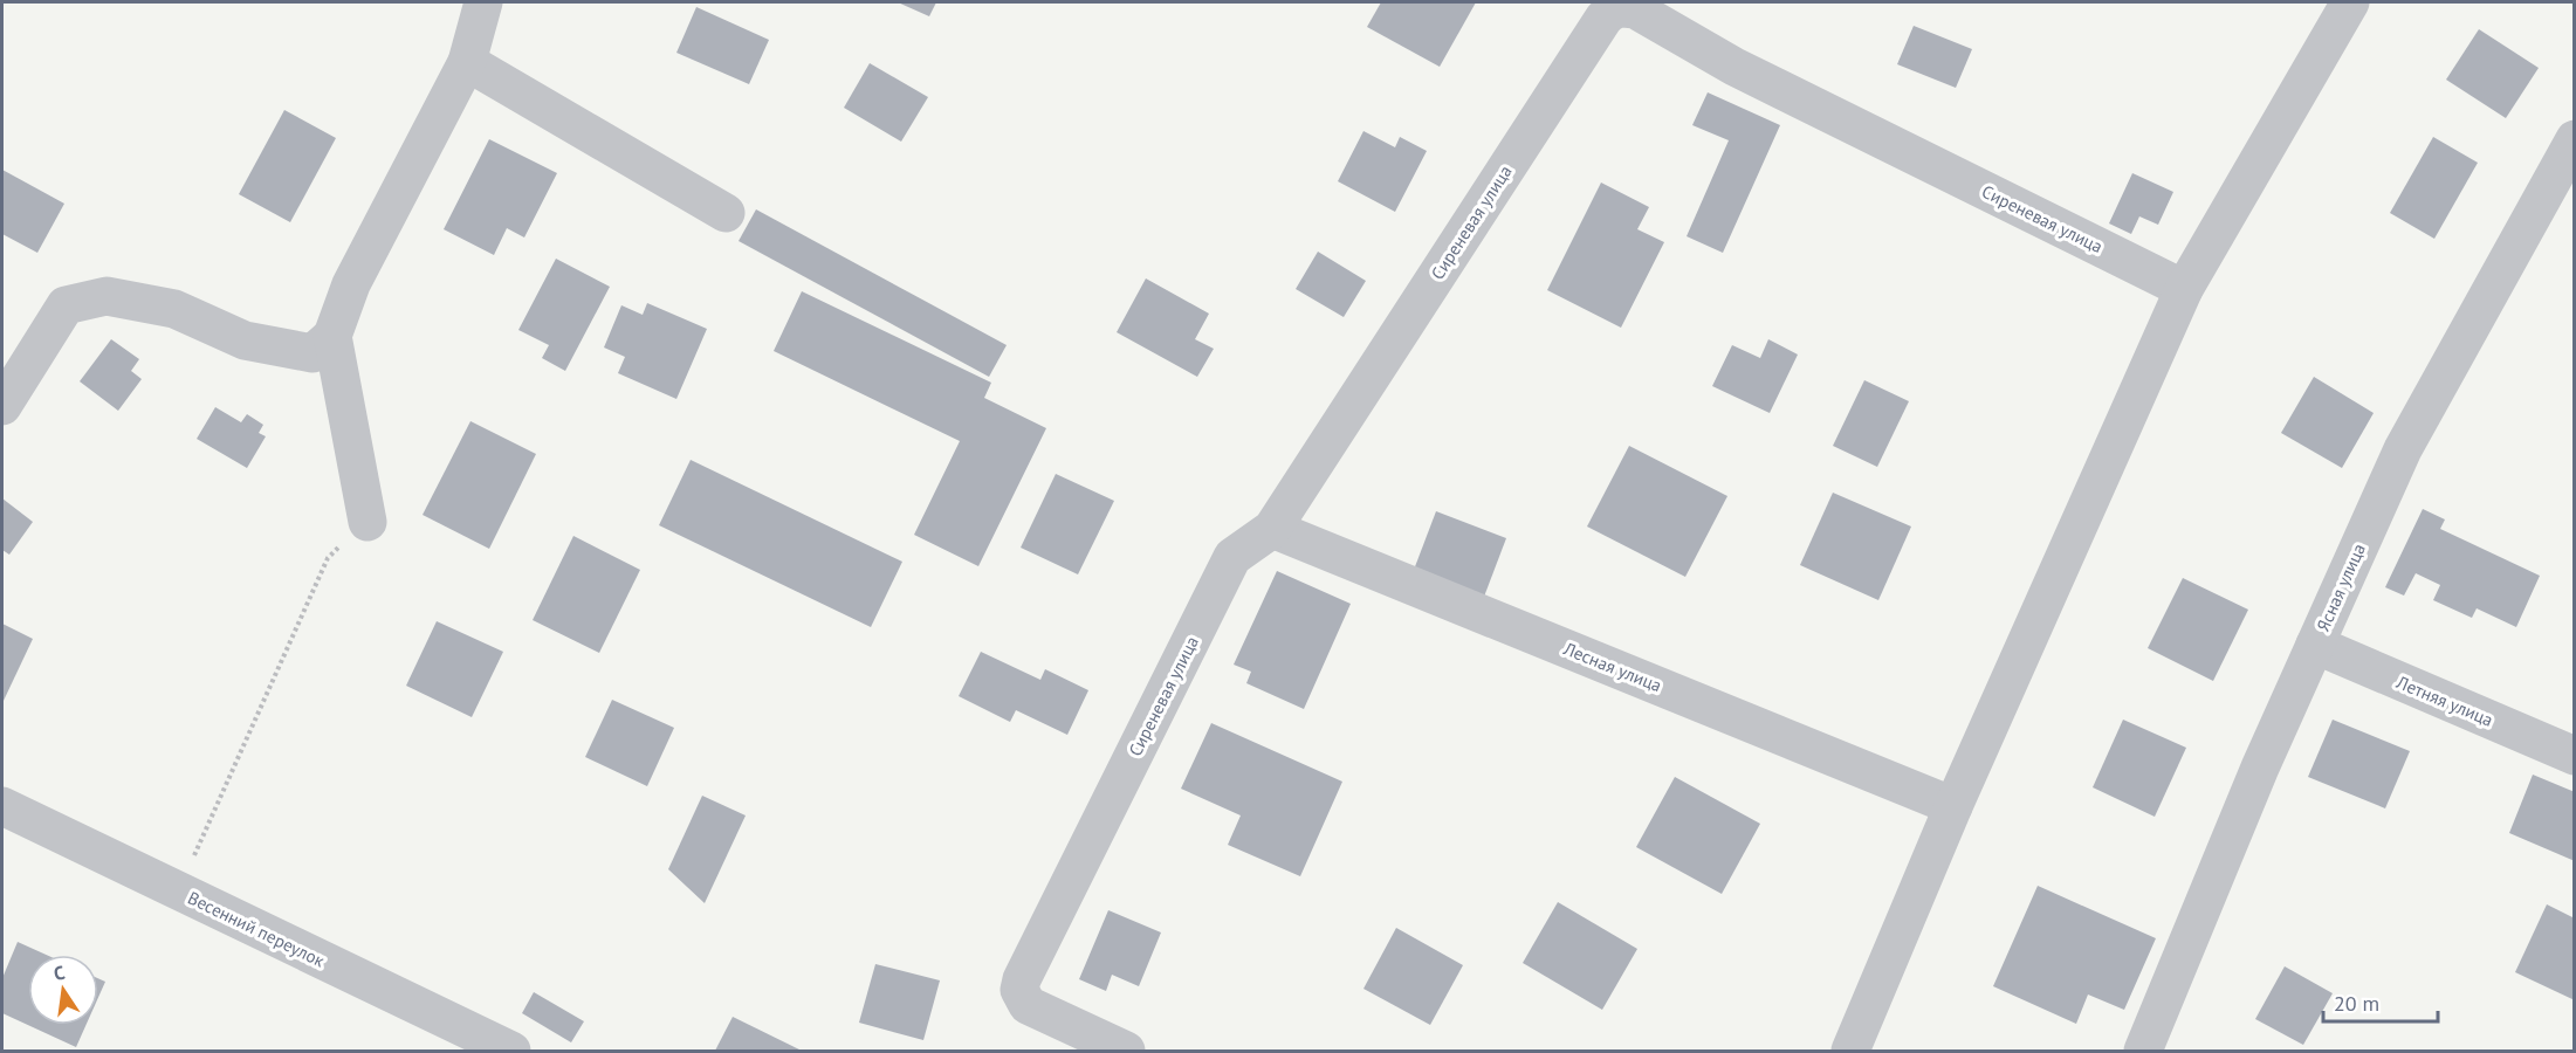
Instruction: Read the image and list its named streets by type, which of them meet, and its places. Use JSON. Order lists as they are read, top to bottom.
{
  "streets": {
    "street": [
      "Сиреневая улица",
      "Ясная улица",
      "Лесная улица",
      "Летняя улица",
      "Весенний переулок"
    ]
  },
  "crossings": [
    ["Сиреневая улица", "Лесная улица"],
    ["Ясная улица", "Летняя улица"]
  ],
  "scale_bar": "20 m",
  "north": "top"
}
